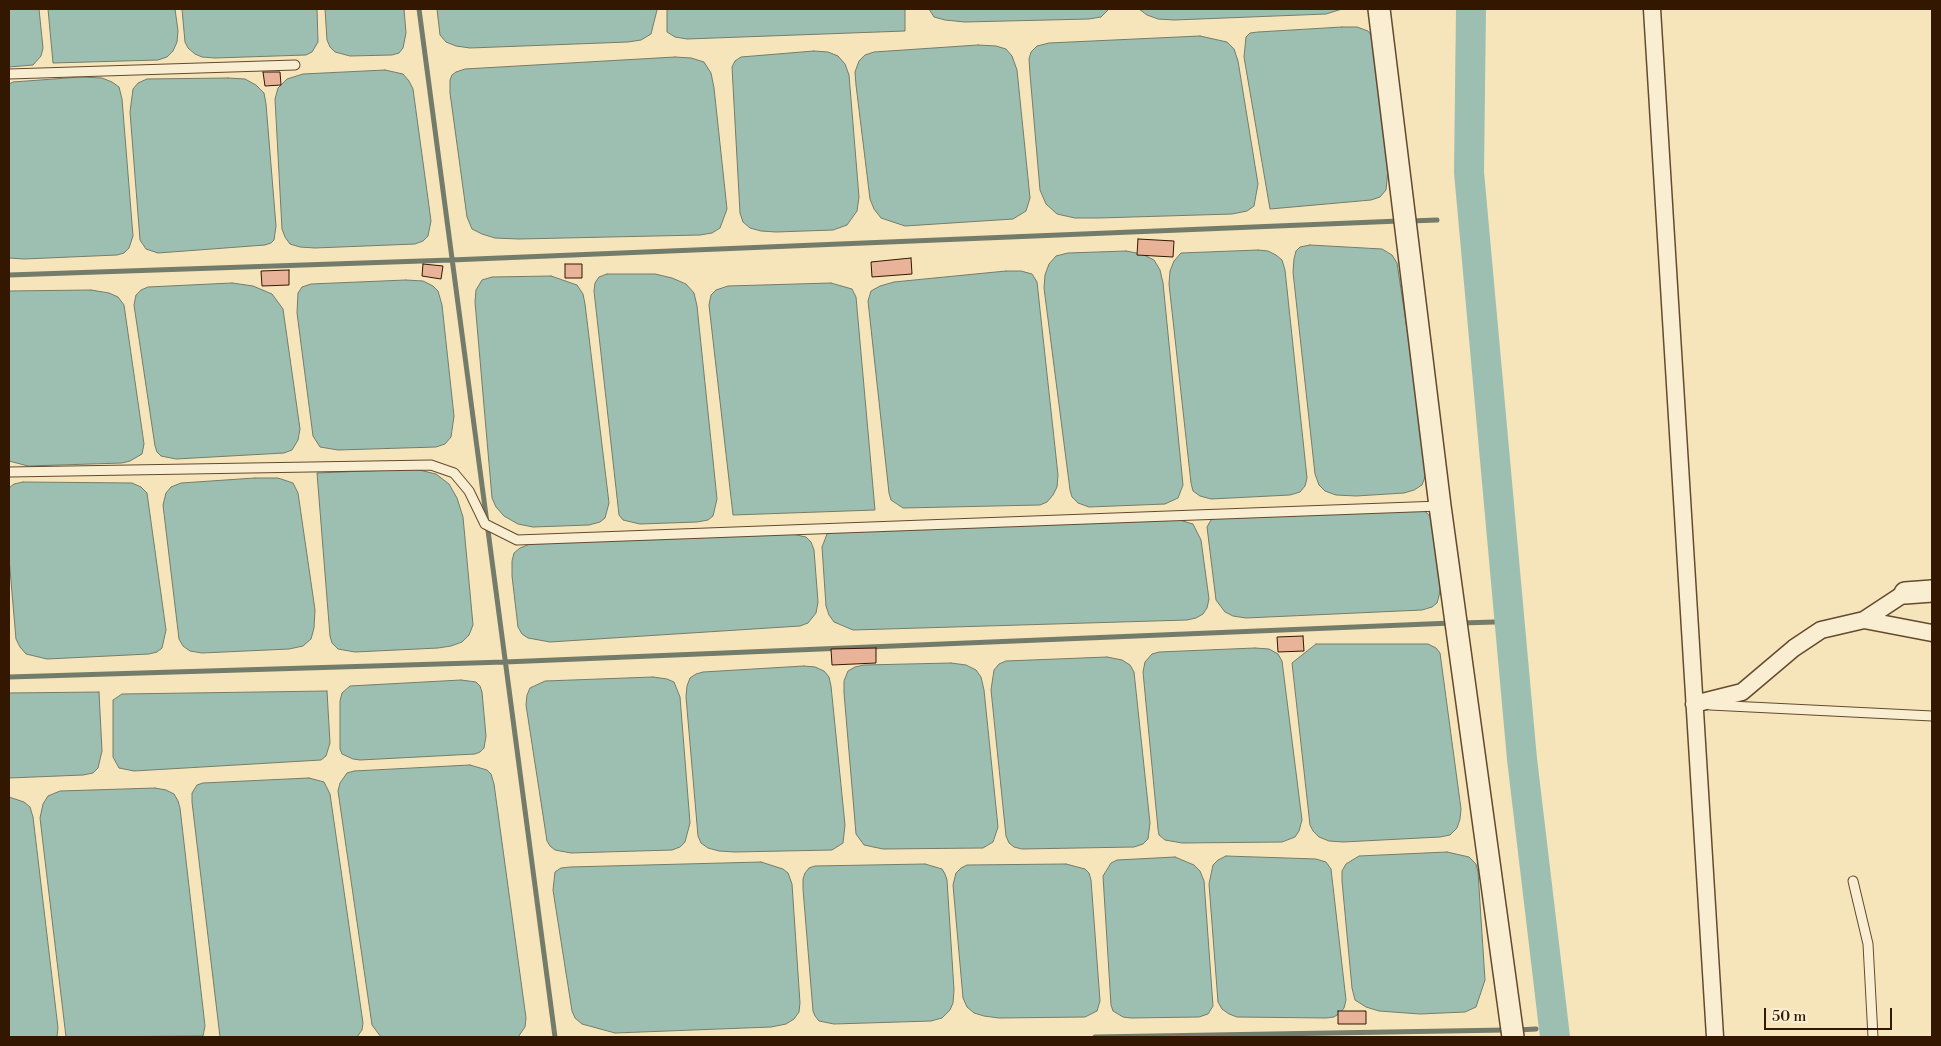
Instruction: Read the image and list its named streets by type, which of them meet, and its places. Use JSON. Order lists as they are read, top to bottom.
{
  "scale_bar": "50 m"
}
